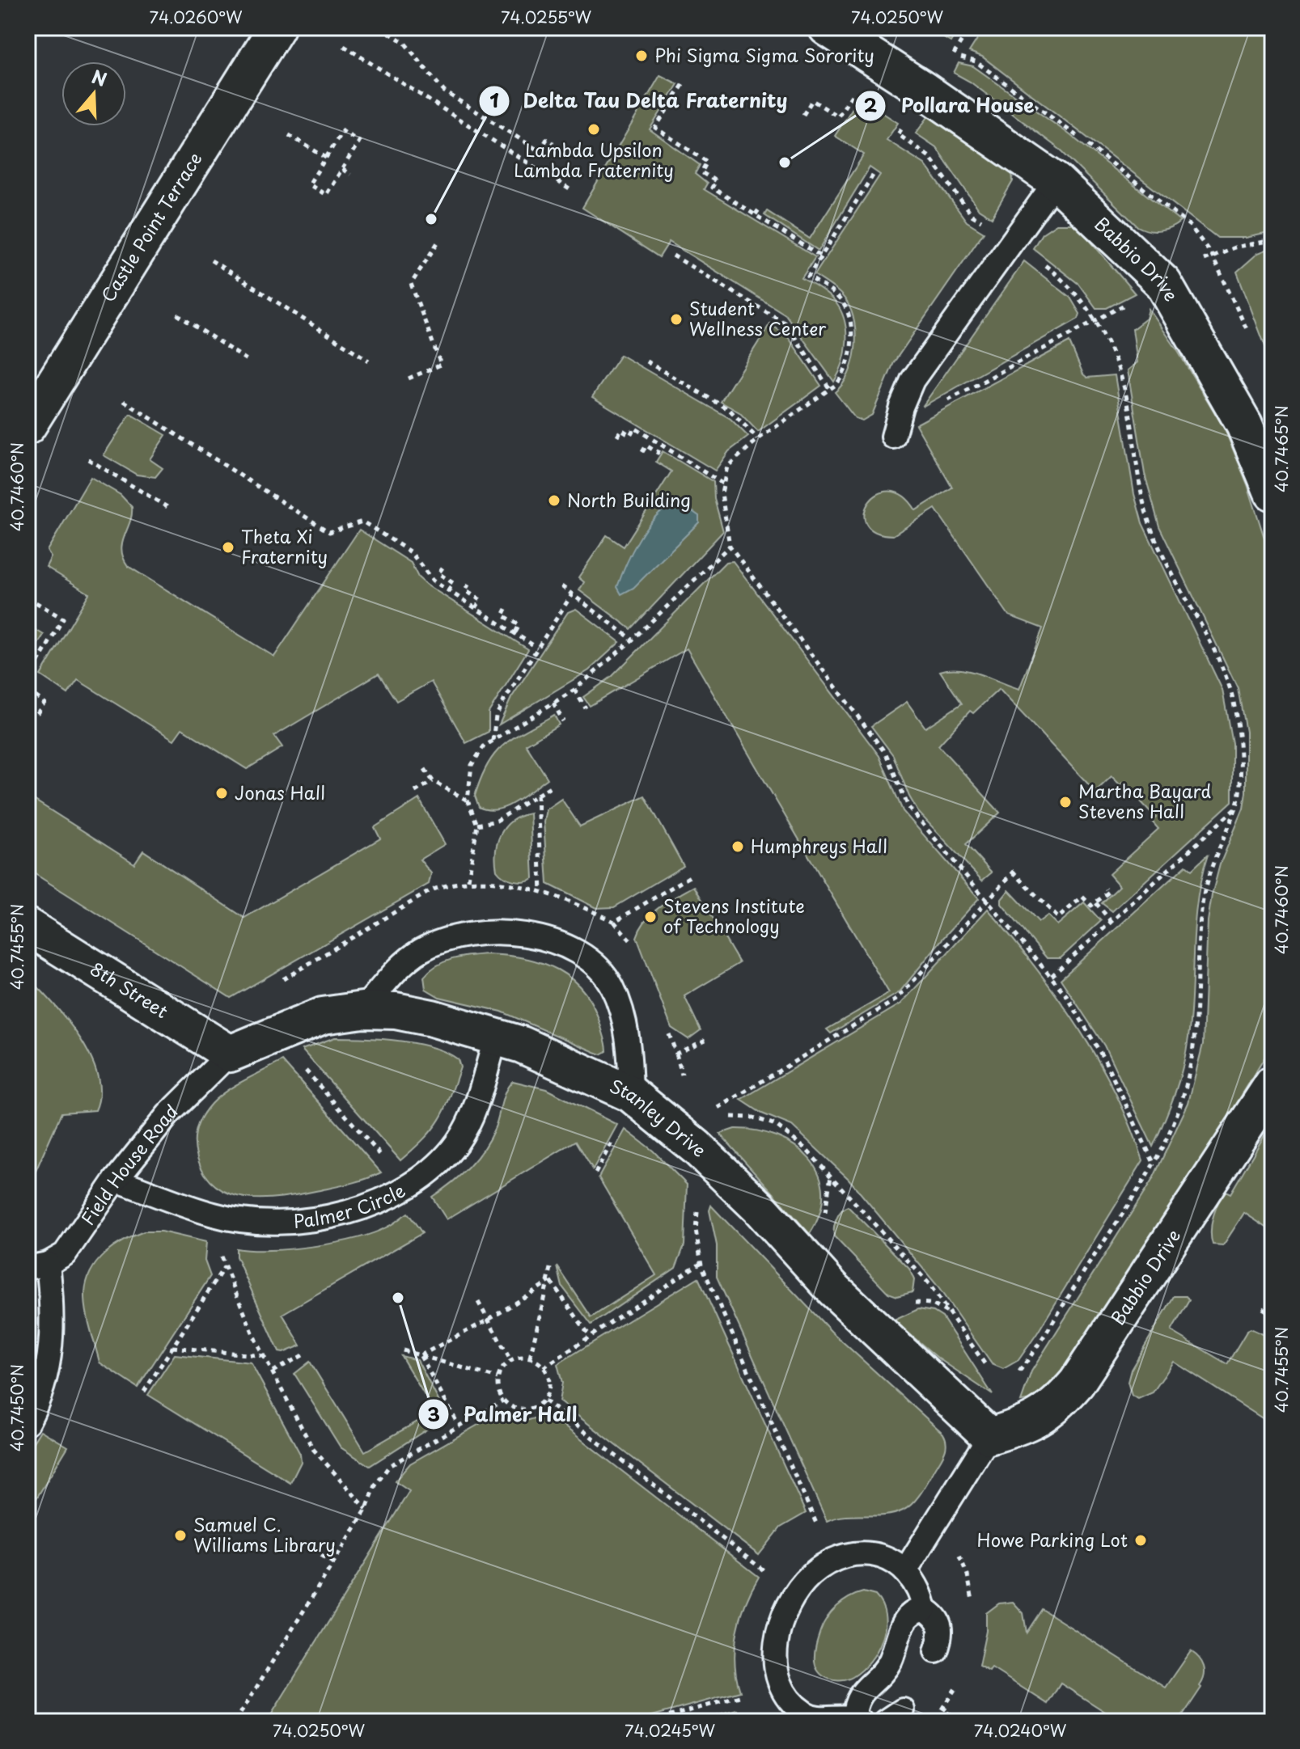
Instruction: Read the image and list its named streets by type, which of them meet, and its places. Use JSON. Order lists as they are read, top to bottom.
{
  "streets": {
    "street": [
      "Castle Point Terrace",
      "Babbio Drive",
      "8th Street",
      "Stanley Drive"
    ],
    "lane": ["Field House Road", "Palmer Circle"]
  },
  "crossings": [
    ["Babbio Drive", "Stanley Drive"],
    ["8th Street", "Stanley Drive"],
    ["8th Street", "Field House Road"],
    ["Stanley Drive", "Field House Road"],
    ["Stanley Drive", "Palmer Circle"],
    ["Field House Road", "Palmer Circle"]
  ],
  "places": [
    "Phi Sigma Sigma Sorority",
    "Lambda Upsilon Lambda Fraternity",
    "Pollara House",
    "Delta Tau Delta Fraternity",
    "Student Wellness Center",
    "North Building",
    "Theta Xi Fraternity",
    "Jonas Hall",
    "Martha Bayard Stevens Hall",
    "Humphreys Hall",
    "Stevens Institute of Technology",
    "Palmer Hall",
    "Samuel C. Williams Library",
    "Howe Parking Lot"
  ],
  "north": "top",
  "coordinates": [
    "74.0260°W",
    "74.0255°W",
    "74.0250°W",
    "40.7465°N",
    "40.7460°N",
    "40.7455°N",
    "40.7450°N",
    "74.0245°W",
    "74.0240°W"
  ]
}
